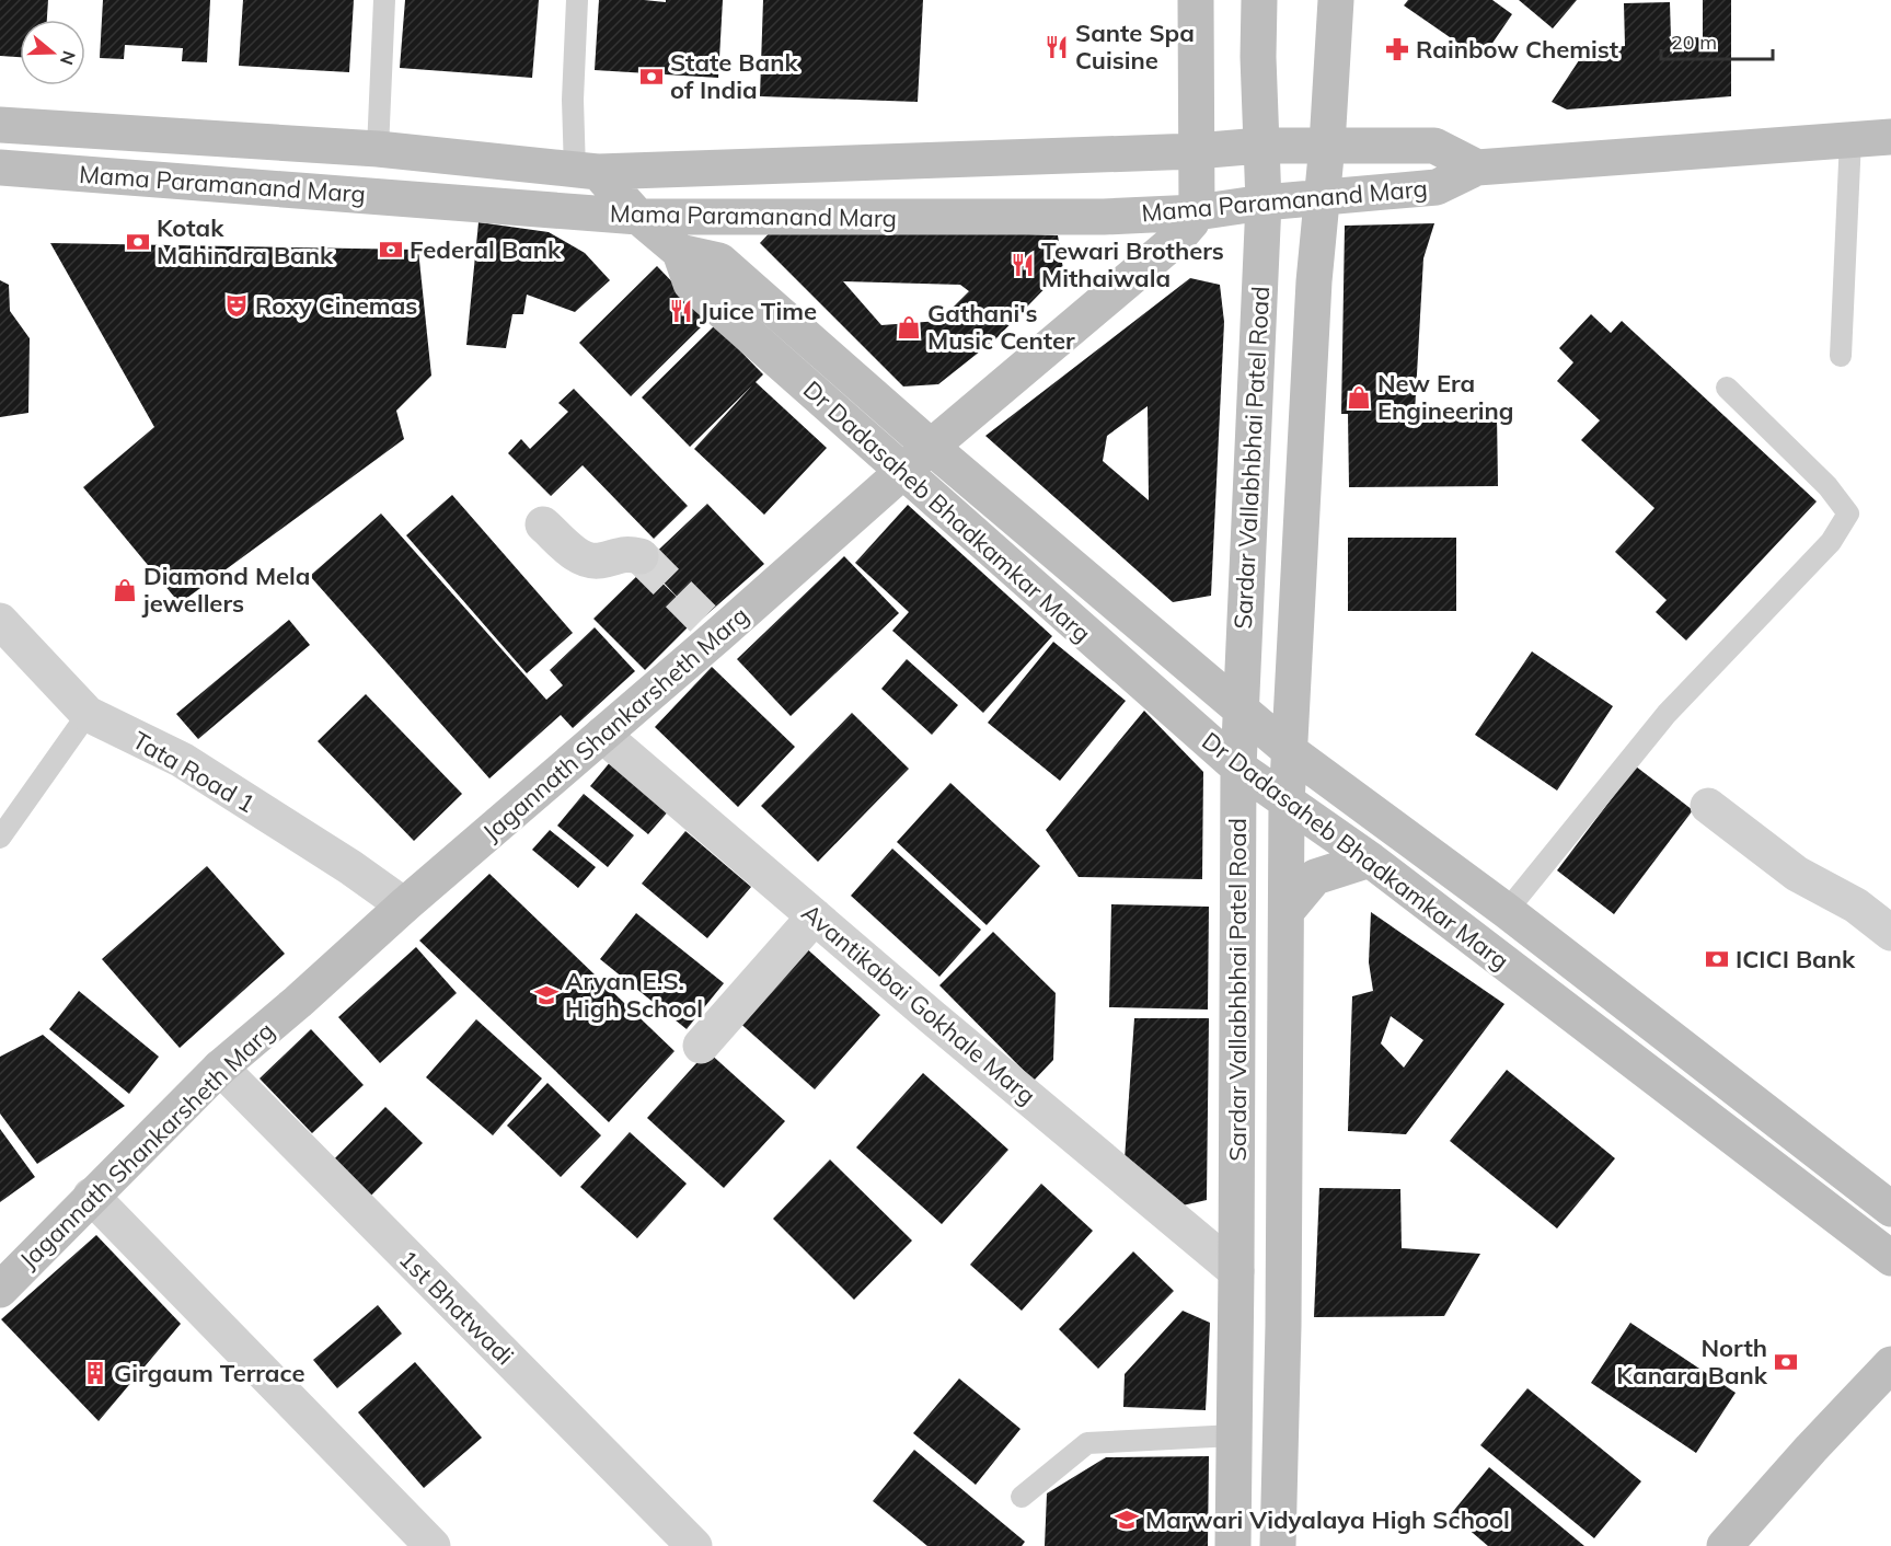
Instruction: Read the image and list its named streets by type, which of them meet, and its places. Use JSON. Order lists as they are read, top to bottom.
{
  "streets": {
    "main road": [
      "Mama Paramanand Marg",
      "Sardar Vallabhbhai Patel Road",
      "Dr Dadasaheb Bhadkamkar Marg",
      "Jagannath Shankarsheth Marg"
    ],
    "street": ["Tata Road 1", "Avantikabai Gokhale Marg", "1st Bhatwadi"]
  },
  "crossings": [
    ["Mama Paramanand Marg", "Sardar Vallabhbhai Patel Road"],
    ["Mama Paramanand Marg", "Dr Dadasaheb Bhadkamkar Marg"],
    ["Mama Paramanand Marg", "Jagannath Shankarsheth Marg"],
    ["Sardar Vallabhbhai Patel Road", "Dr Dadasaheb Bhadkamkar Marg"],
    ["Sardar Vallabhbhai Patel Road", "Avantikabai Gokhale Marg"],
    ["Dr Dadasaheb Bhadkamkar Marg", "Jagannath Shankarsheth Marg"],
    ["Jagannath Shankarsheth Marg", "Tata Road 1"],
    ["Jagannath Shankarsheth Marg", "Avantikabai Gokhale Marg"],
    ["Jagannath Shankarsheth Marg", "1st Bhatwadi"]
  ],
  "places": {
    "restaurant": ["Sante Spa Cuisine", "Tewari Brothers Mithaiwala", "Juice Time"],
    "pharmacy": ["Rainbow Chemist"],
    "bank": [
      "State Bank of India",
      "Kotak Mahindra Bank",
      "Federal Bank",
      "ICICI Bank",
      "North Kanara Bank"
    ],
    "theatre": ["Roxy Cinemas"],
    "shop": ["Gathani's Music Center", "New Era Engineering", "Diamond Mela jewellers"],
    "school or university": ["Aryan E.S. High School", "Marwari Vidyalaya High School"],
    "building": ["Girgaum Terrace"]
  },
  "scale_bar": "20 m",
  "north": "right"
}
